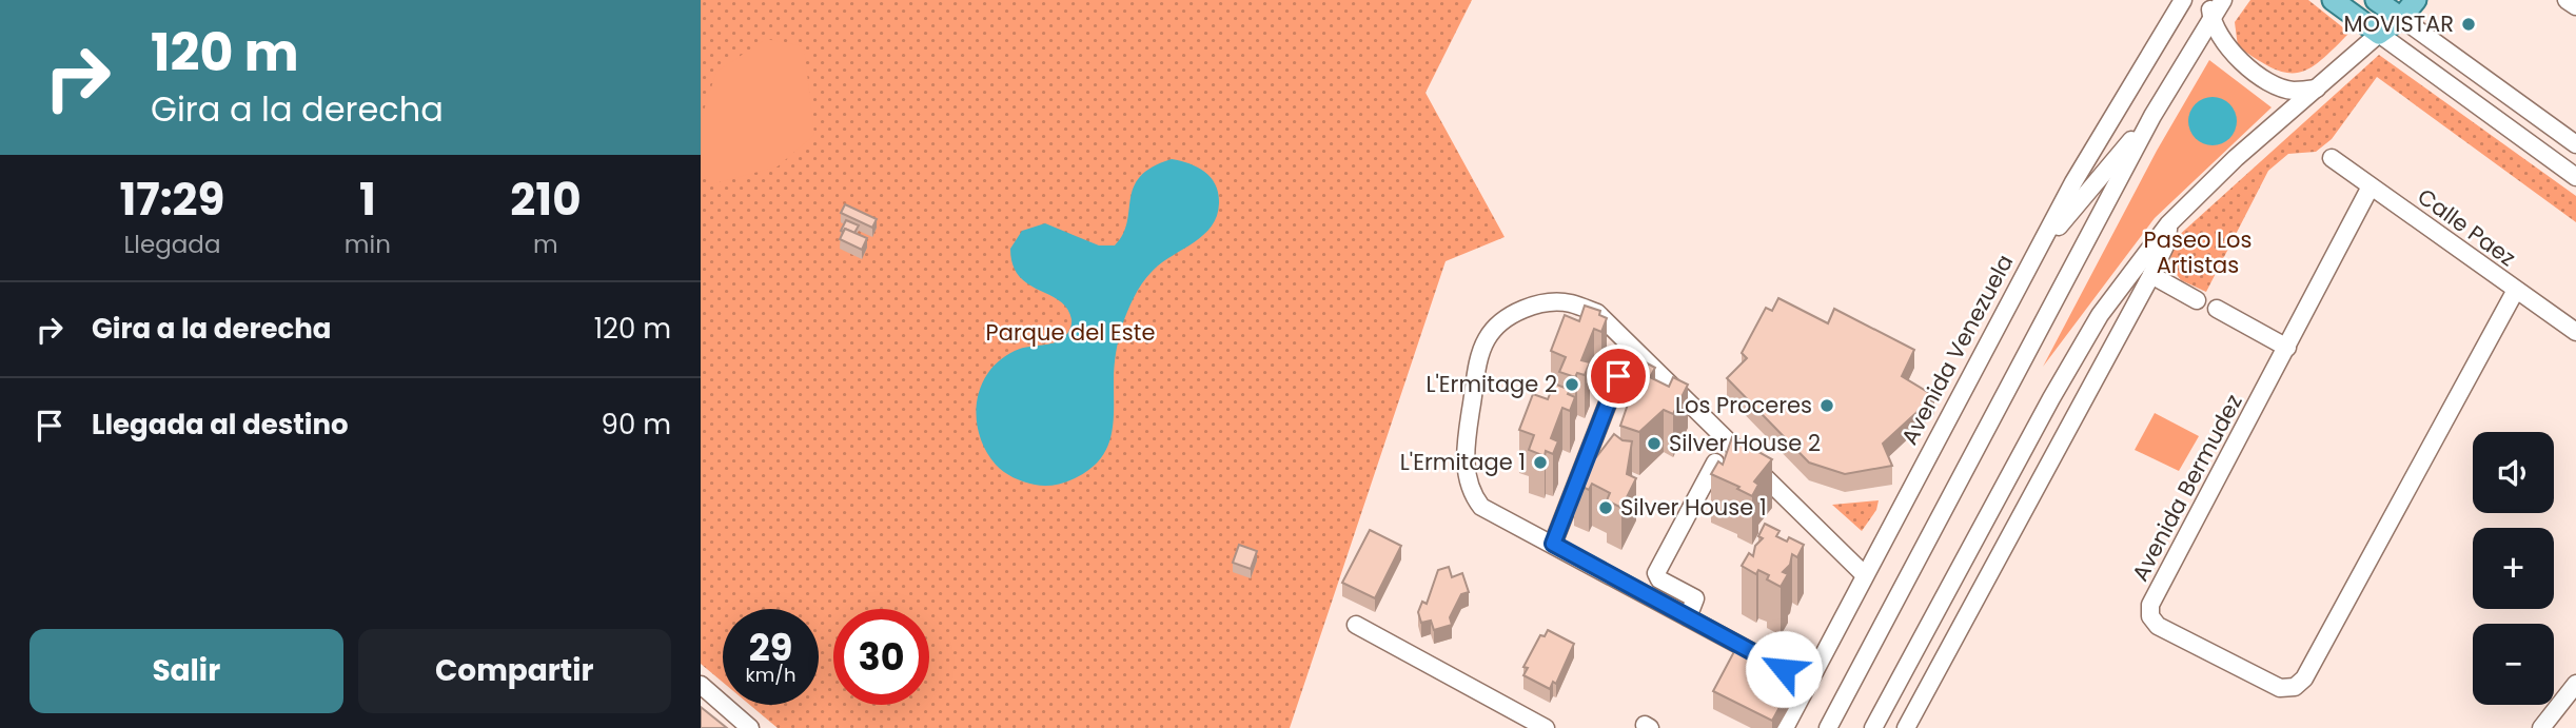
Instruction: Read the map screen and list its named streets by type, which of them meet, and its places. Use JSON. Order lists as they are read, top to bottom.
{
  "streets": {
    "street": ["Calle Paez", "Avenida Venezuela", "Avenida Bermudez"]
  },
  "crossings": [
    ["Calle Paez", "Avenida Bermudez"]
  ],
  "parks": ["Paseo Los Artistas", "Parque del Este"],
  "places": [
    "MOVISTAR",
    "L'Ermitage 2",
    "Los Proceres",
    "Silver House 2",
    "L'Ermitage 1",
    "Silver House 1"
  ],
  "page": {
    "turn": ["120 m", "Gira a la derecha"],
    "eta": [
      "17:29",
      "Llegada",
      "1",
      "min",
      "210",
      "m"
    ],
    "list": [
      {
        "name": "Gira a la derecha",
        "value": "120 m"
      },
      {
        "name": "Llegada al destino",
        "value": "90 m"
      }
    ],
    "map_buttons": ["+", "−"],
    "speed": "29 km/h",
    "limit": "30",
    "buttons": ["Salir", "Compartir"]
  }
}
